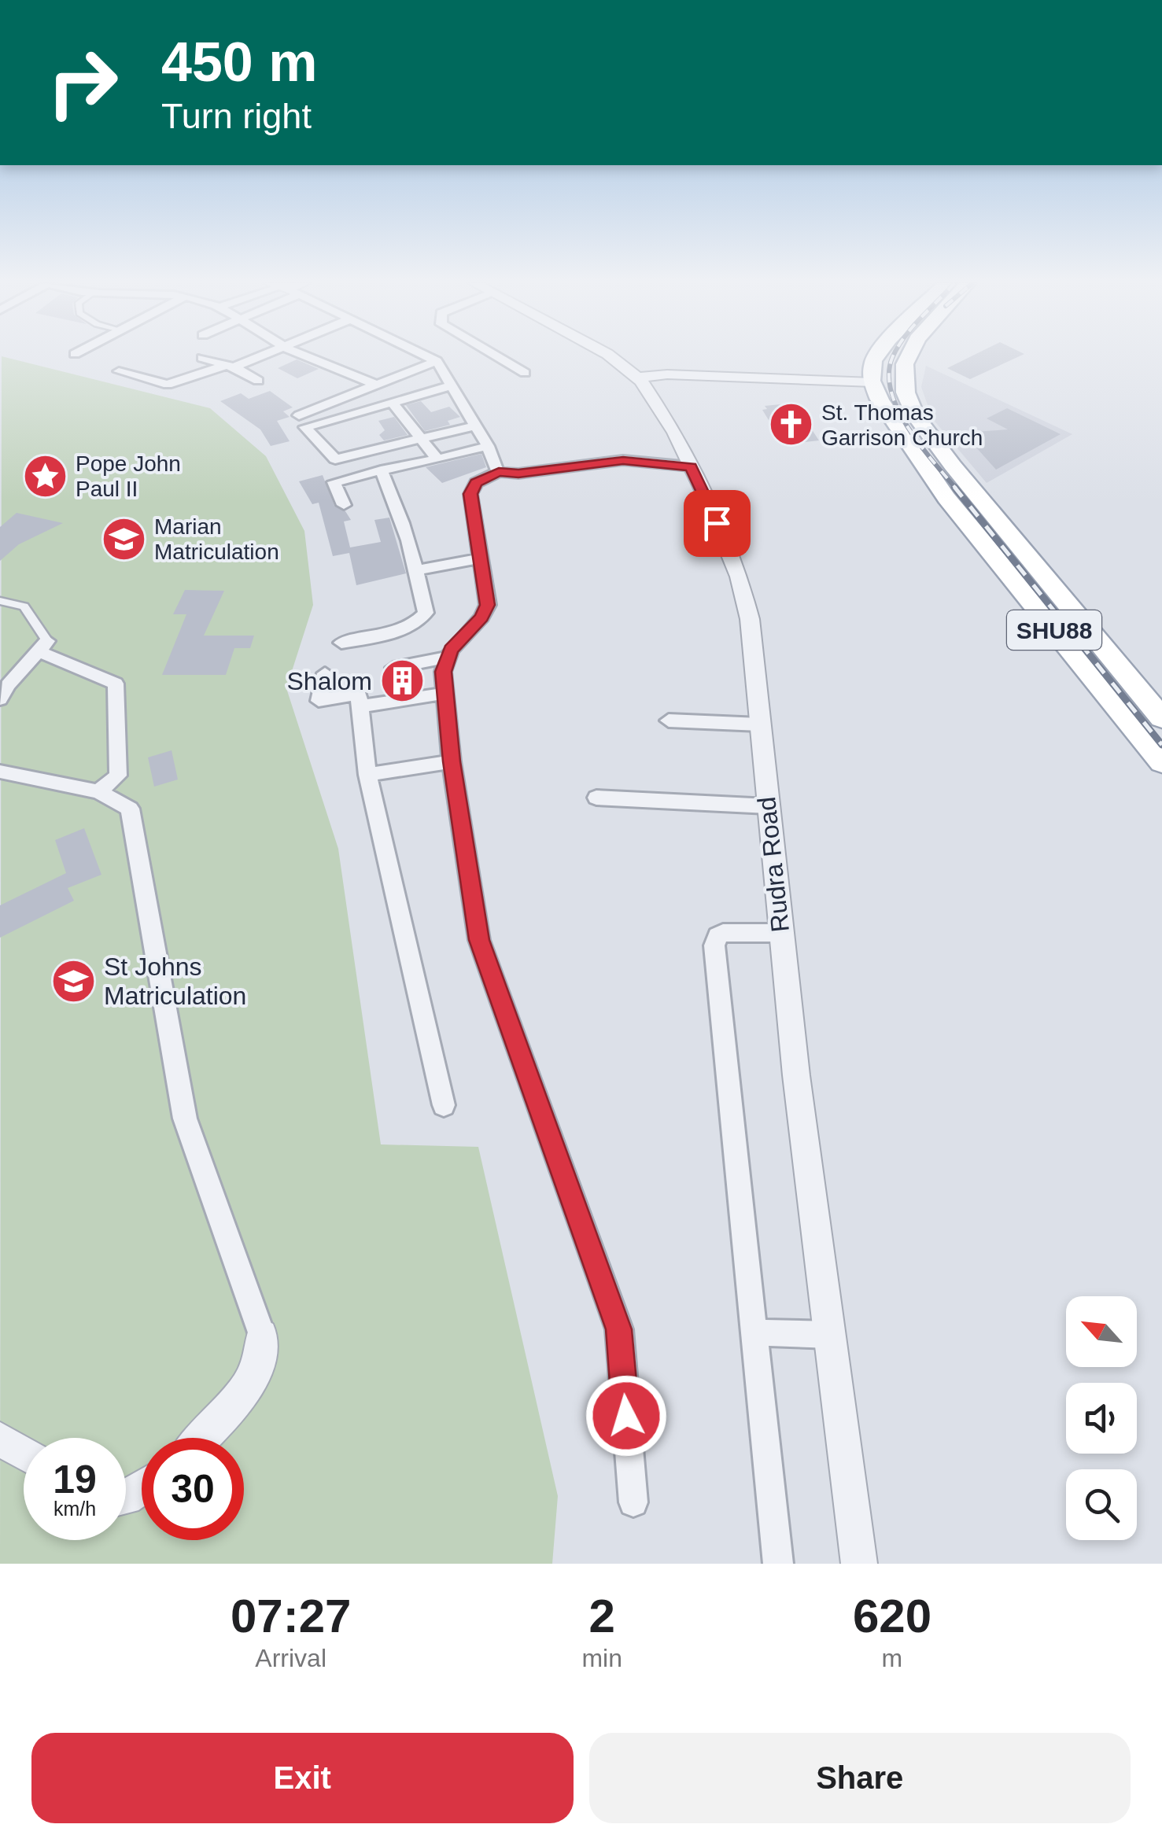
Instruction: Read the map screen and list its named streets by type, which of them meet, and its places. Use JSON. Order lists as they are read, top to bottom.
{
  "streets": {
    "main road": ["SHU88"],
    "street": ["Rudra Road"]
  },
  "places": {
    "church": ["St. Thomas Garrison Church"],
    "place": ["Pope John Paul II"],
    "school or university": ["Marian Matriculation", "St Johns Matriculation"],
    "building": ["Shalom"]
  },
  "north": "top left",
  "page": {
    "turn": ["450 m", "Turn right"],
    "speed": "19 km/h",
    "limit": "30",
    "eta": [
      "07:27",
      "Arrival",
      "2",
      "min",
      "620",
      "m"
    ],
    "buttons": ["Exit", "Share"]
  }
}
